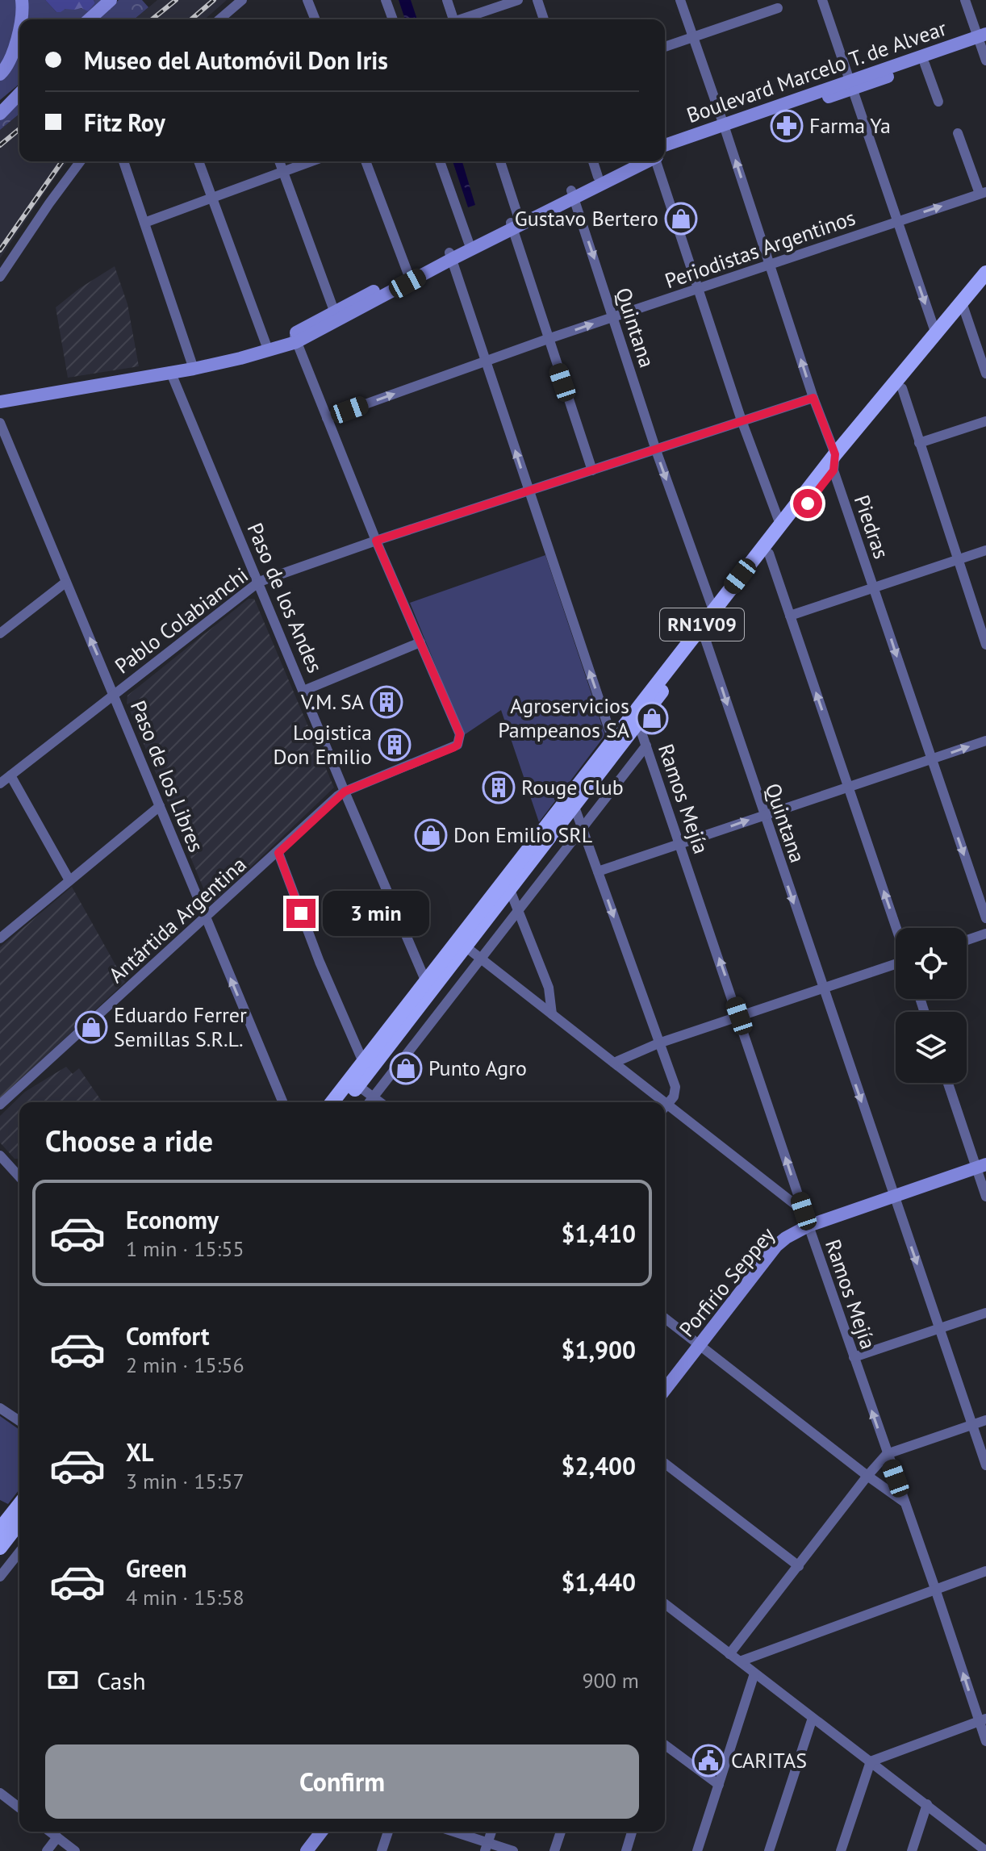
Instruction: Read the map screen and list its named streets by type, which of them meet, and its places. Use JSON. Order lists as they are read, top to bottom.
{
  "streets": {
    "main road": ["Boulevard Marcelo T. de Alvear", "RN1V09", "Porfirio Seppey"],
    "street": [
      "Periodistas Argentinos",
      "Quintana",
      "Piedras",
      "Paso de los Andes",
      "Pablo Colabianchi",
      "Paso de los Libres",
      "Ramos Mejía",
      "Antártida Argentina"
    ]
  },
  "crossings": [
    ["Boulevard Marcelo T. de Alvear", "Quintana"],
    ["Boulevard Marcelo T. de Alvear", "Piedras"],
    ["Boulevard Marcelo T. de Alvear", "Paso de los Andes"],
    ["Periodistas Argentinos", "Quintana"],
    ["Periodistas Argentinos", "Piedras"],
    ["Quintana", "Pablo Colabianchi"],
    ["Quintana", "RN1V09"],
    ["Quintana", "Porfirio Seppey"],
    ["Piedras", "Pablo Colabianchi"],
    ["Piedras", "RN1V09"],
    ["Paso de los Andes", "Pablo Colabianchi"],
    ["Paso de los Andes", "RN1V09"],
    ["Paso de los Andes", "Antártida Argentina"],
    ["Pablo Colabianchi", "Paso de los Libres"],
    ["RN1V09", "Ramos Mejía"],
    ["Paso de los Libres", "Antártida Argentina"],
    ["Ramos Mejía", "Porfirio Seppey"]
  ],
  "one_way": ["Periodistas Argentinos", "Quintana", "Paso de los Libres"],
  "places": {
    "pharmacy": ["Farma Ya"],
    "shop": [
      "Gustavo Bertero",
      "Agroservicios Pampeanos SA",
      "Don Emilio SRL",
      "Eduardo Ferrer Semillas S.R.L.",
      "Punto Agro"
    ],
    "building": ["V.M. SA", "Logistica Don Emilio", "Rouge Club"],
    "public building": ["CARITAS"]
  },
  "page": {
    "banner": ["Museo del Automóvil Don Iris", "Fitz Roy"],
    "bubble": "3 min",
    "heading": "Choose a ride",
    "list": [
      {
        "name": "Economy",
        "note": "1 min · 15:55",
        "value": "$1,410"
      },
      {
        "name": "Comfort",
        "note": "2 min · 15:56",
        "value": "$1,900"
      },
      {
        "name": "XL",
        "note": "3 min · 15:57",
        "value": "$2,400"
      },
      {
        "name": "Green",
        "note": "4 min · 15:58",
        "value": "$1,440"
      }
    ],
    "pay": ["Cash", "900 m"],
    "buttons": "Confirm"
  }
}
